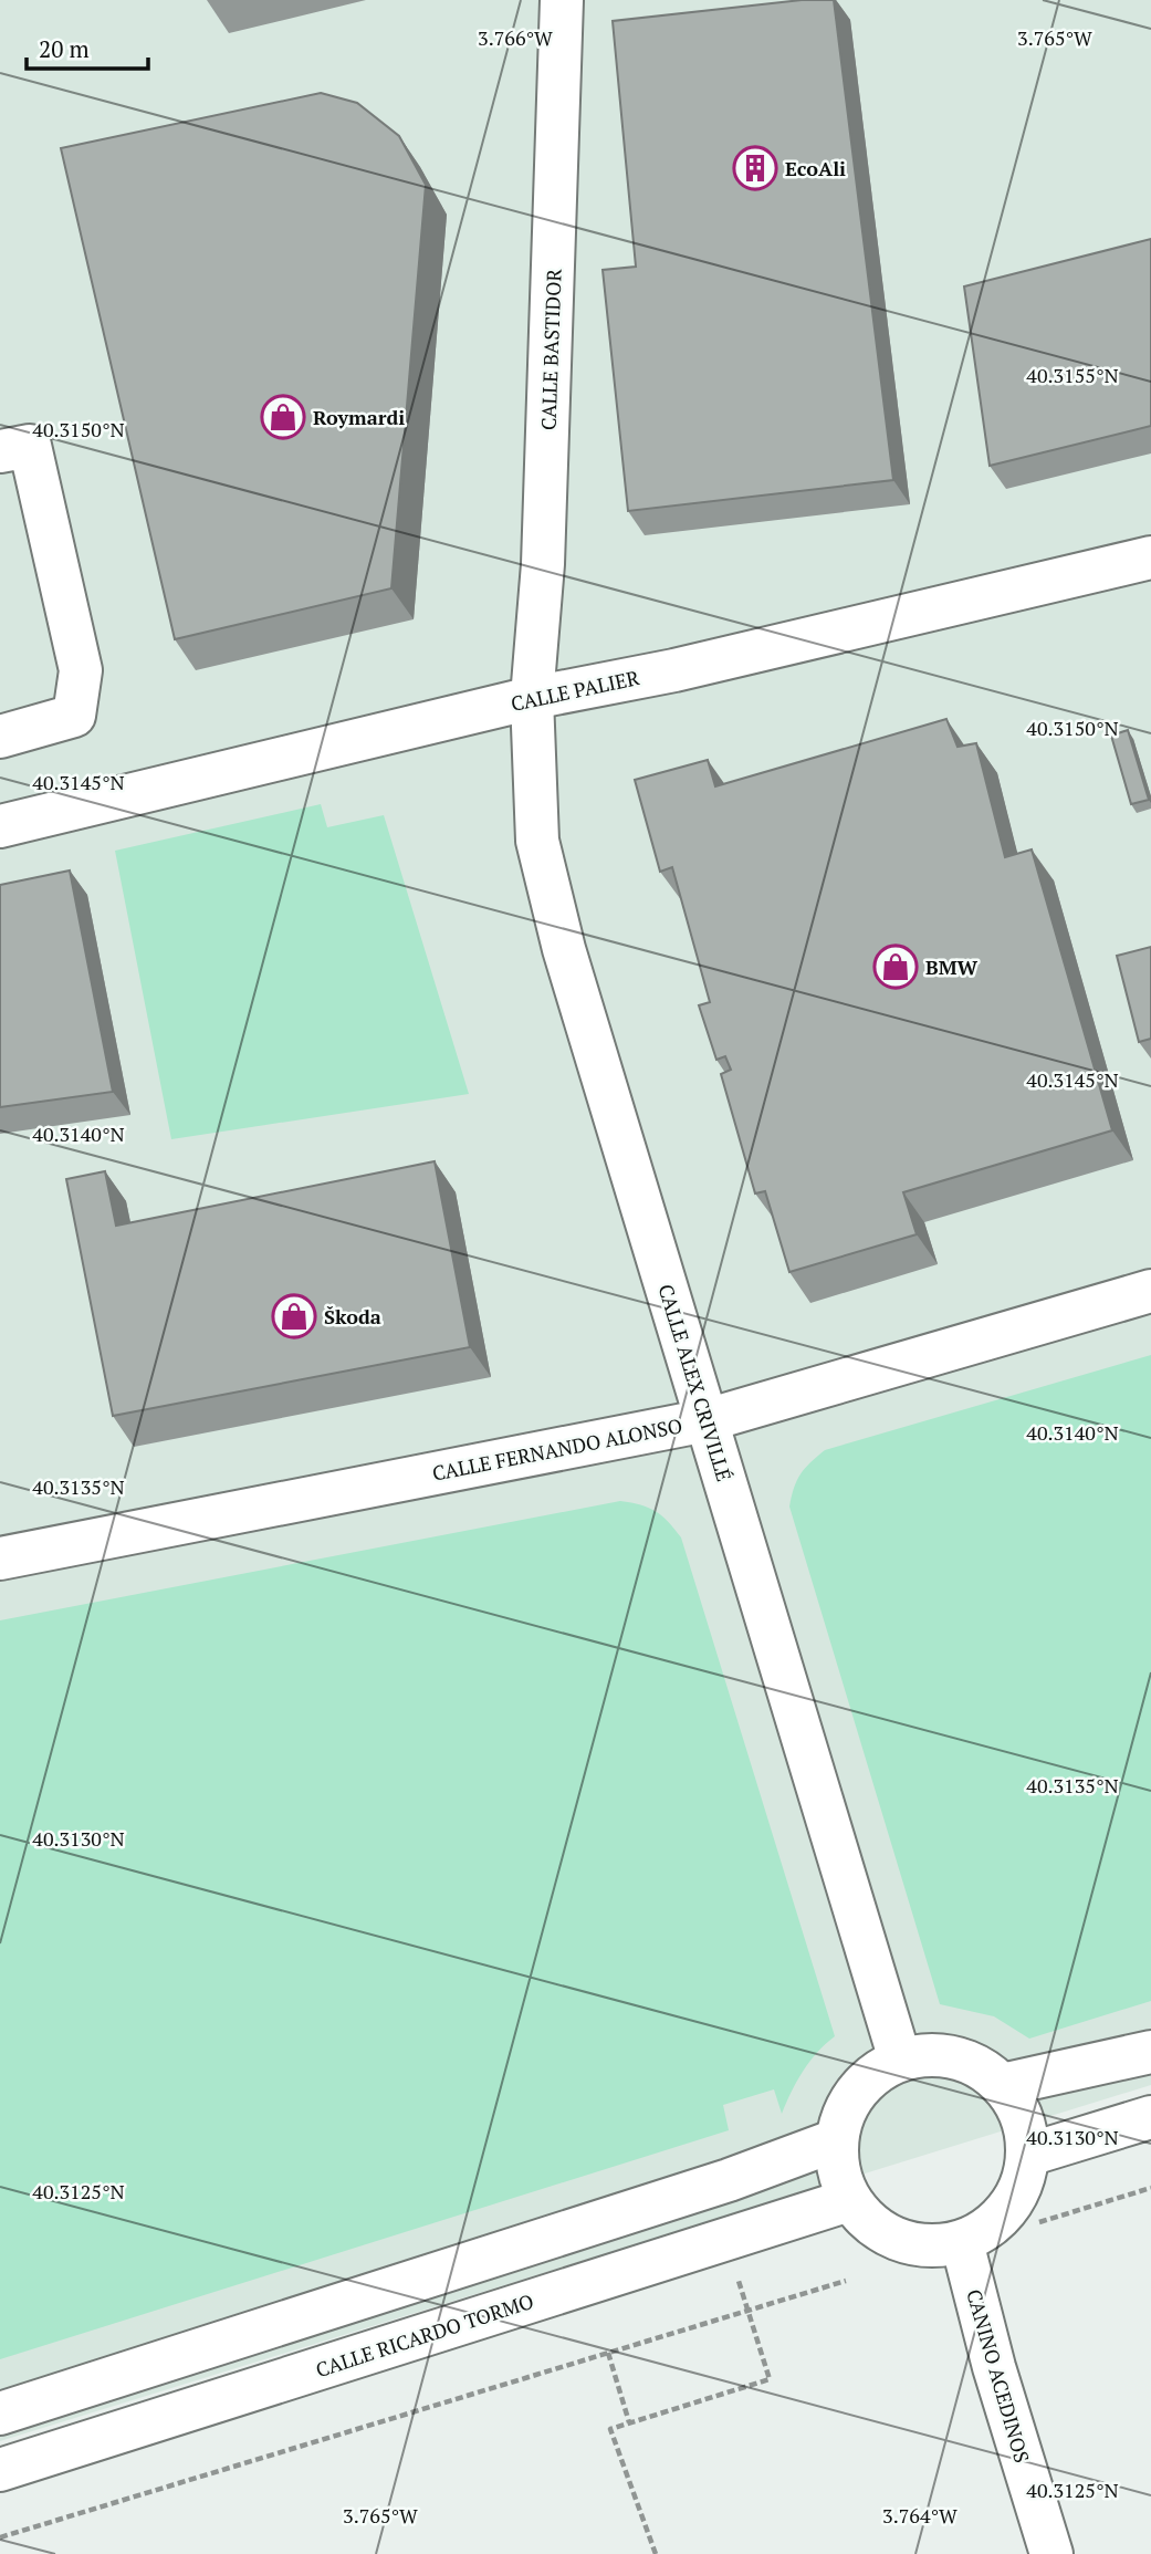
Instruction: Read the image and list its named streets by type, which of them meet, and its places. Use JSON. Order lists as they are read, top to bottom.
{
  "streets": {
    "street": [
      "CALLE BASTIDOR",
      "CALLE PALIER",
      "CALLE ALEX CRIVILLÉ",
      "CALLE FERNANDO ALONSO",
      "CALLE RICARDO TORMO",
      "CANINO ACEDINOS"
    ]
  },
  "crossings": [
    ["CALLE BASTIDOR", "CALLE PALIER"],
    ["CALLE BASTIDOR", "CALLE ALEX CRIVILLÉ"],
    ["CALLE PALIER", "CALLE ALEX CRIVILLÉ"],
    ["CALLE ALEX CRIVILLÉ", "CALLE FERNANDO ALONSO"],
    ["CALLE ALEX CRIVILLÉ", "CALLE RICARDO TORMO"],
    ["CALLE ALEX CRIVILLÉ", "CANINO ACEDINOS"],
    ["CALLE RICARDO TORMO", "CANINO ACEDINOS"]
  ],
  "places": {
    "building": ["EcoAli"],
    "shop": ["Roymardi", "BMW", "Škoda"]
  },
  "scale_bar": "20 m",
  "coordinates": [
    "3.766°W",
    "3.765°W",
    "40.3155°N",
    "40.3150°N",
    "40.3145°N",
    "40.3140°N",
    "40.3135°N",
    "40.3130°N",
    "40.3125°N",
    "3.764°W"
  ]
}
